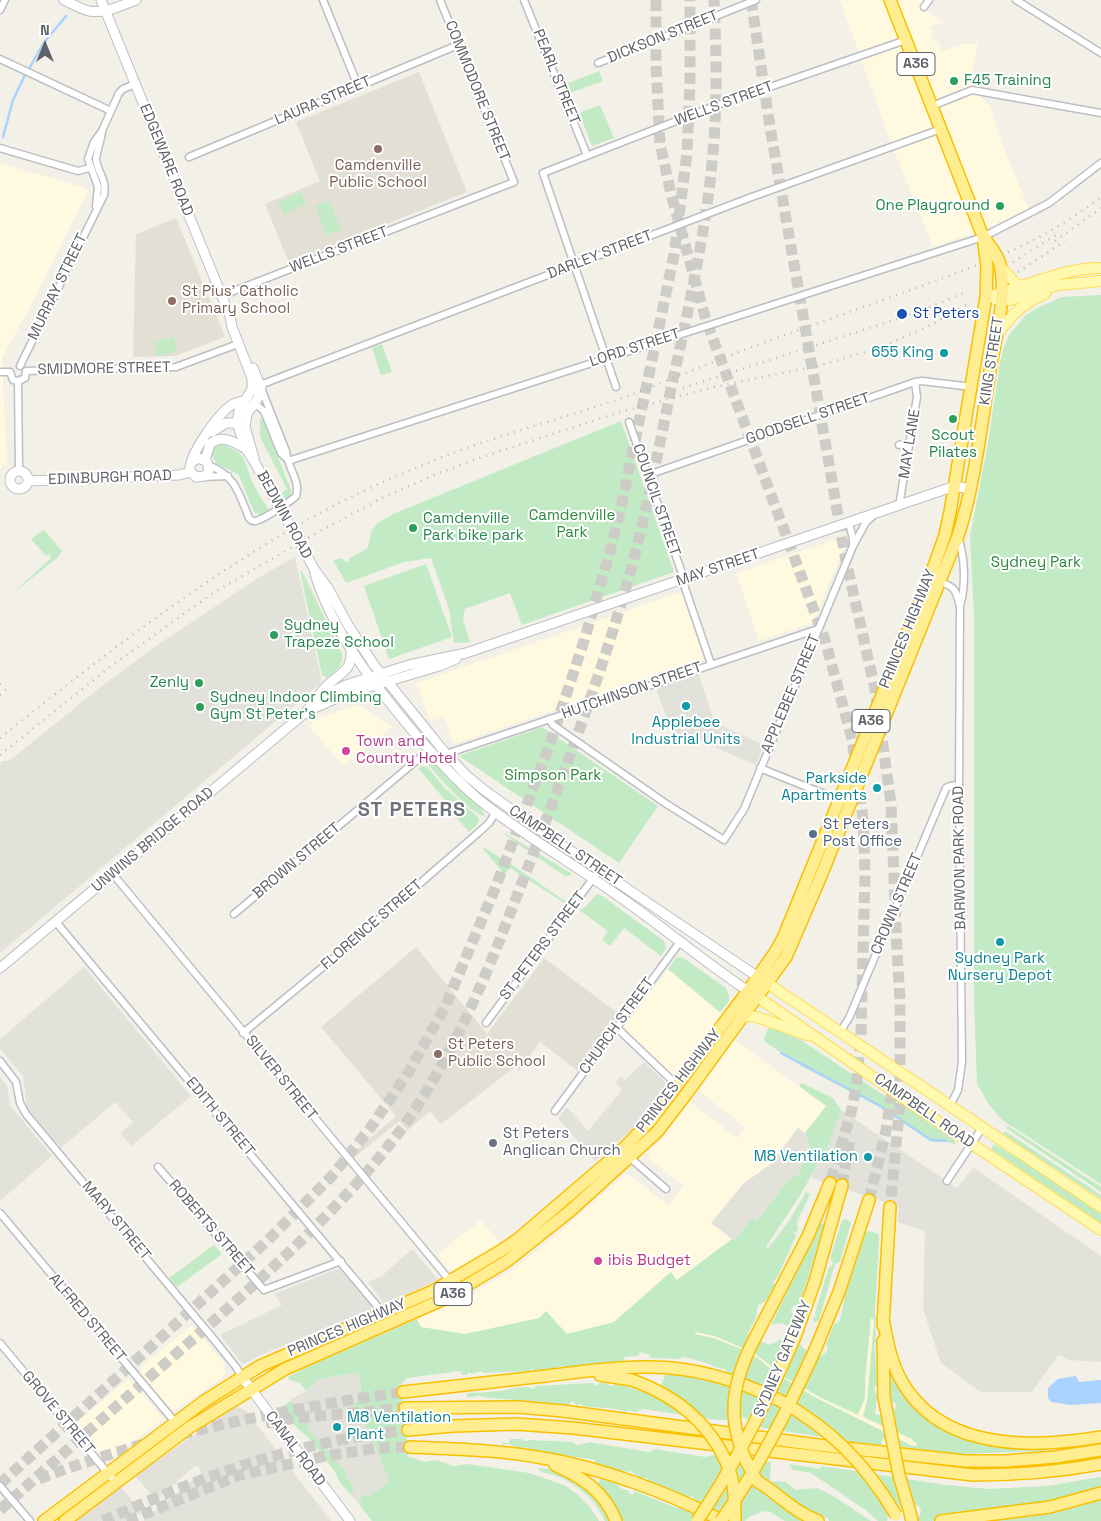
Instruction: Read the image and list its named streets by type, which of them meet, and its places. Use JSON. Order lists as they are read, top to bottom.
{
  "streets": {
    "highway": [
      "A36",
      "KING STREET",
      "PRINCES HIGHWAY",
      "SYDNEY GATEWAY"
    ],
    "main road": [
      "EDGEWARE ROAD",
      "EDINBURGH ROAD",
      "BEDWIN ROAD",
      "MAY STREET",
      "UNWINS BRIDGE ROAD",
      "CAMPBELL STREET",
      "CAMPBELL ROAD",
      "CANAL ROAD"
    ],
    "street": [
      "DICKSON STREET",
      "PEARL STREET",
      "COMMODORE STREET",
      "LAURA STREET",
      "WELLS STREET",
      "DARLEY STREET",
      "MURRAY STREET",
      "LORD STREET",
      "SMIDMORE STREET",
      "GOODSELL STREET",
      "MAY LANE",
      "COUNCIL STREET",
      "HUTCHINSON STREET",
      "APPLEBEE STREET",
      "BARWON PARK ROAD",
      "BROWN STREET",
      "CROWN STREET",
      "FLORENCE STREET",
      "ST PETERS STREET",
      "CHURCH STREET",
      "SILVER STREET",
      "EDITH STREET",
      "MARY STREET",
      "ROBERTS STREET",
      "ALFRED STREET",
      "GROVE STREET"
    ]
  },
  "crossings": [
    ["PEARL STREET", "WELLS STREET"],
    ["COMMODORE STREET", "LAURA STREET"],
    ["COMMODORE STREET", "WELLS STREET"],
    ["WELLS STREET", "EDGEWARE ROAD"],
    ["WELLS STREET", "DARLEY STREET"],
    ["WELLS STREET", "KING STREET"],
    ["DARLEY STREET", "KING STREET"],
    ["MURRAY STREET", "SMIDMORE STREET"],
    ["LORD STREET", "KING STREET"],
    ["KING STREET", "GOODSELL STREET"],
    ["KING STREET", "MAY STREET"],
    ["KING STREET", "PRINCES HIGHWAY"],
    ["GOODSELL STREET", "MAY LANE"],
    ["GOODSELL STREET", "COUNCIL STREET"],
    ["MAY LANE", "MAY STREET"],
    ["EDINBURGH ROAD", "BEDWIN ROAD"],
    ["COUNCIL STREET", "MAY STREET"],
    ["COUNCIL STREET", "HUTCHINSON STREET"],
    ["BEDWIN ROAD", "MAY STREET"],
    ["BEDWIN ROAD", "UNWINS BRIDGE ROAD"],
    ["BEDWIN ROAD", "CAMPBELL STREET"],
    ["MAY STREET", "PRINCES HIGHWAY"],
    ["MAY STREET", "APPLEBEE STREET"],
    ["MAY STREET", "UNWINS BRIDGE ROAD"],
    ["MAY STREET", "CAMPBELL STREET"],
    ["PRINCES HIGHWAY", "CAMPBELL STREET"],
    ["PRINCES HIGHWAY", "BARWON PARK ROAD"],
    ["PRINCES HIGHWAY", "SILVER STREET"],
    ["PRINCES HIGHWAY", "CAMPBELL ROAD"],
    ["PRINCES HIGHWAY", "EDITH STREET"],
    ["PRINCES HIGHWAY", "MARY STREET"],
    ["PRINCES HIGHWAY", "ALFRED STREET"],
    ["PRINCES HIGHWAY", "GROVE STREET"],
    ["PRINCES HIGHWAY", "CANAL ROAD"],
    ["HUTCHINSON STREET", "APPLEBEE STREET"],
    ["HUTCHINSON STREET", "CAMPBELL STREET"],
    ["UNWINS BRIDGE ROAD", "CAMPBELL STREET"],
    ["UNWINS BRIDGE ROAD", "SILVER STREET"],
    ["UNWINS BRIDGE ROAD", "EDITH STREET"],
    ["CAMPBELL STREET", "BROWN STREET"],
    ["CAMPBELL STREET", "FLORENCE STREET"],
    ["CAMPBELL STREET", "ST PETERS STREET"],
    ["CAMPBELL STREET", "CHURCH STREET"],
    ["CAMPBELL STREET", "CAMPBELL ROAD"],
    ["BARWON PARK ROAD", "CROWN STREET"],
    ["BARWON PARK ROAD", "CAMPBELL ROAD"],
    ["CROWN STREET", "CAMPBELL ROAD"],
    ["FLORENCE STREET", "SILVER STREET"],
    ["EDITH STREET", "ROBERTS STREET"],
    ["MARY STREET", "CANAL ROAD"]
  ],
  "districts": ["ST PETERS"],
  "parks": ["Camdenville Park", "Sydney Park", "Simpson Park"],
  "places": [
    "F45 Training",
    "Camdenville Public School",
    "One Playground",
    "St Pius' Catholic Primary School",
    "St Peters",
    "655 King",
    "Scout Pilates",
    "Camdenville Park bike park",
    "Sydney Trapeze School",
    "Zenly",
    "Applebee Industrial Units",
    "Sydney Indoor Climbing Gym St Peter’s",
    "Town and Country Hotel",
    "Parkside Apartments",
    "St Peters Post Office",
    "Sydney Park Nursery Depot",
    "St Peters Public School",
    "St Peters Anglican Church",
    "M8 Ventilation",
    "ibis Budget",
    "M8 Ventilation Plant"
  ],
  "north": "top"
}
